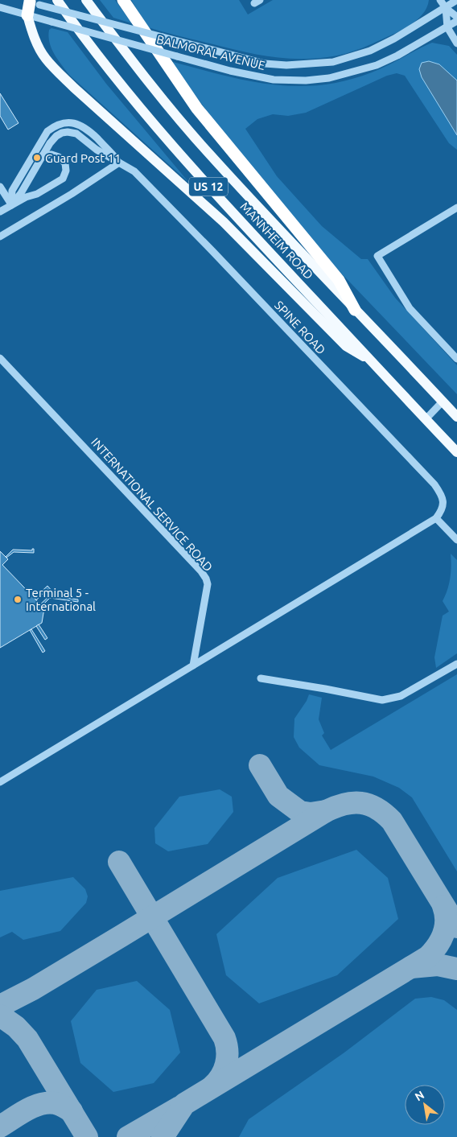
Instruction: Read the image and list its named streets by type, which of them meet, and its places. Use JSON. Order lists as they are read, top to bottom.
{
  "streets": {
    "main road": ["US 12", "MANNHEIM ROAD"],
    "street": ["BALMORAL AVENUE", "SPINE ROAD", "INTERNATIONAL SERVICE ROAD"]
  },
  "places": ["Guard Post 11", "Terminal 5 - International"],
  "north": "top left"
}
